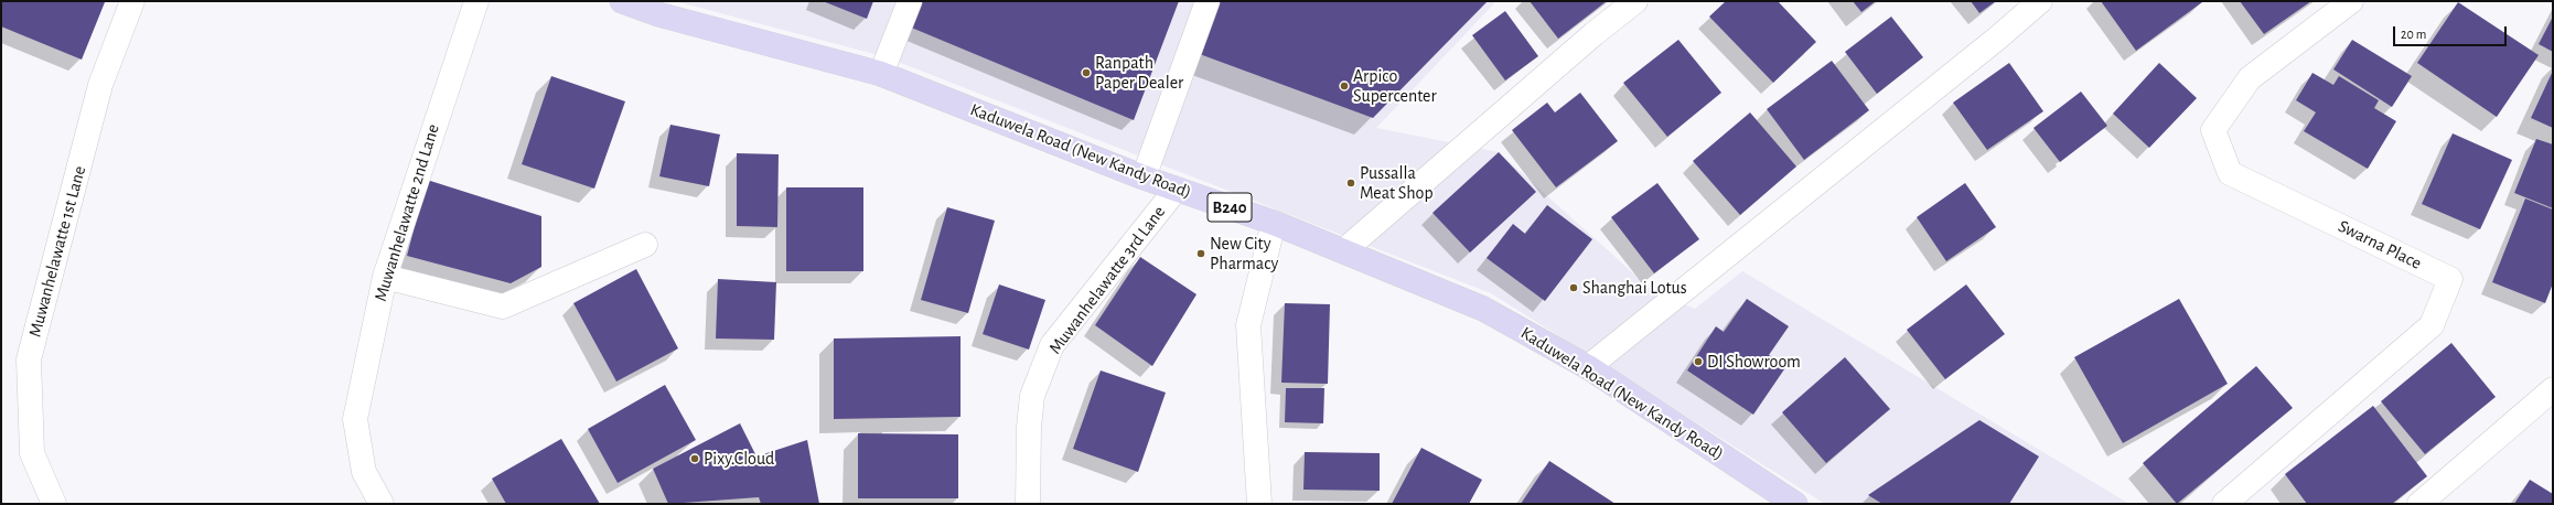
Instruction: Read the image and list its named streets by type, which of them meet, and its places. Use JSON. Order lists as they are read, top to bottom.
{
  "streets": {
    "main road": ["Kaduwela Road (New Kandy Road)", "B240"],
    "street": [
      "Muwanhelawatte 2nd Lane",
      "Swarna Place",
      "Muwanhelawatte 1st Lane",
      "Muwanhelawatte 3rd Lane"
    ]
  },
  "crossings": [
    ["Kaduwela Road (New Kandy Road)", "Muwanhelawatte 3rd Lane"]
  ],
  "places": [
    "Ranpath Paper Dealer",
    "Arpico Supercenter",
    "Pussalla Meat Shop",
    "New City Pharmacy",
    "Shanghai Lotus",
    "DI Showroom",
    "Pixy.Cloud"
  ],
  "scale_bar": "20 m"
}
